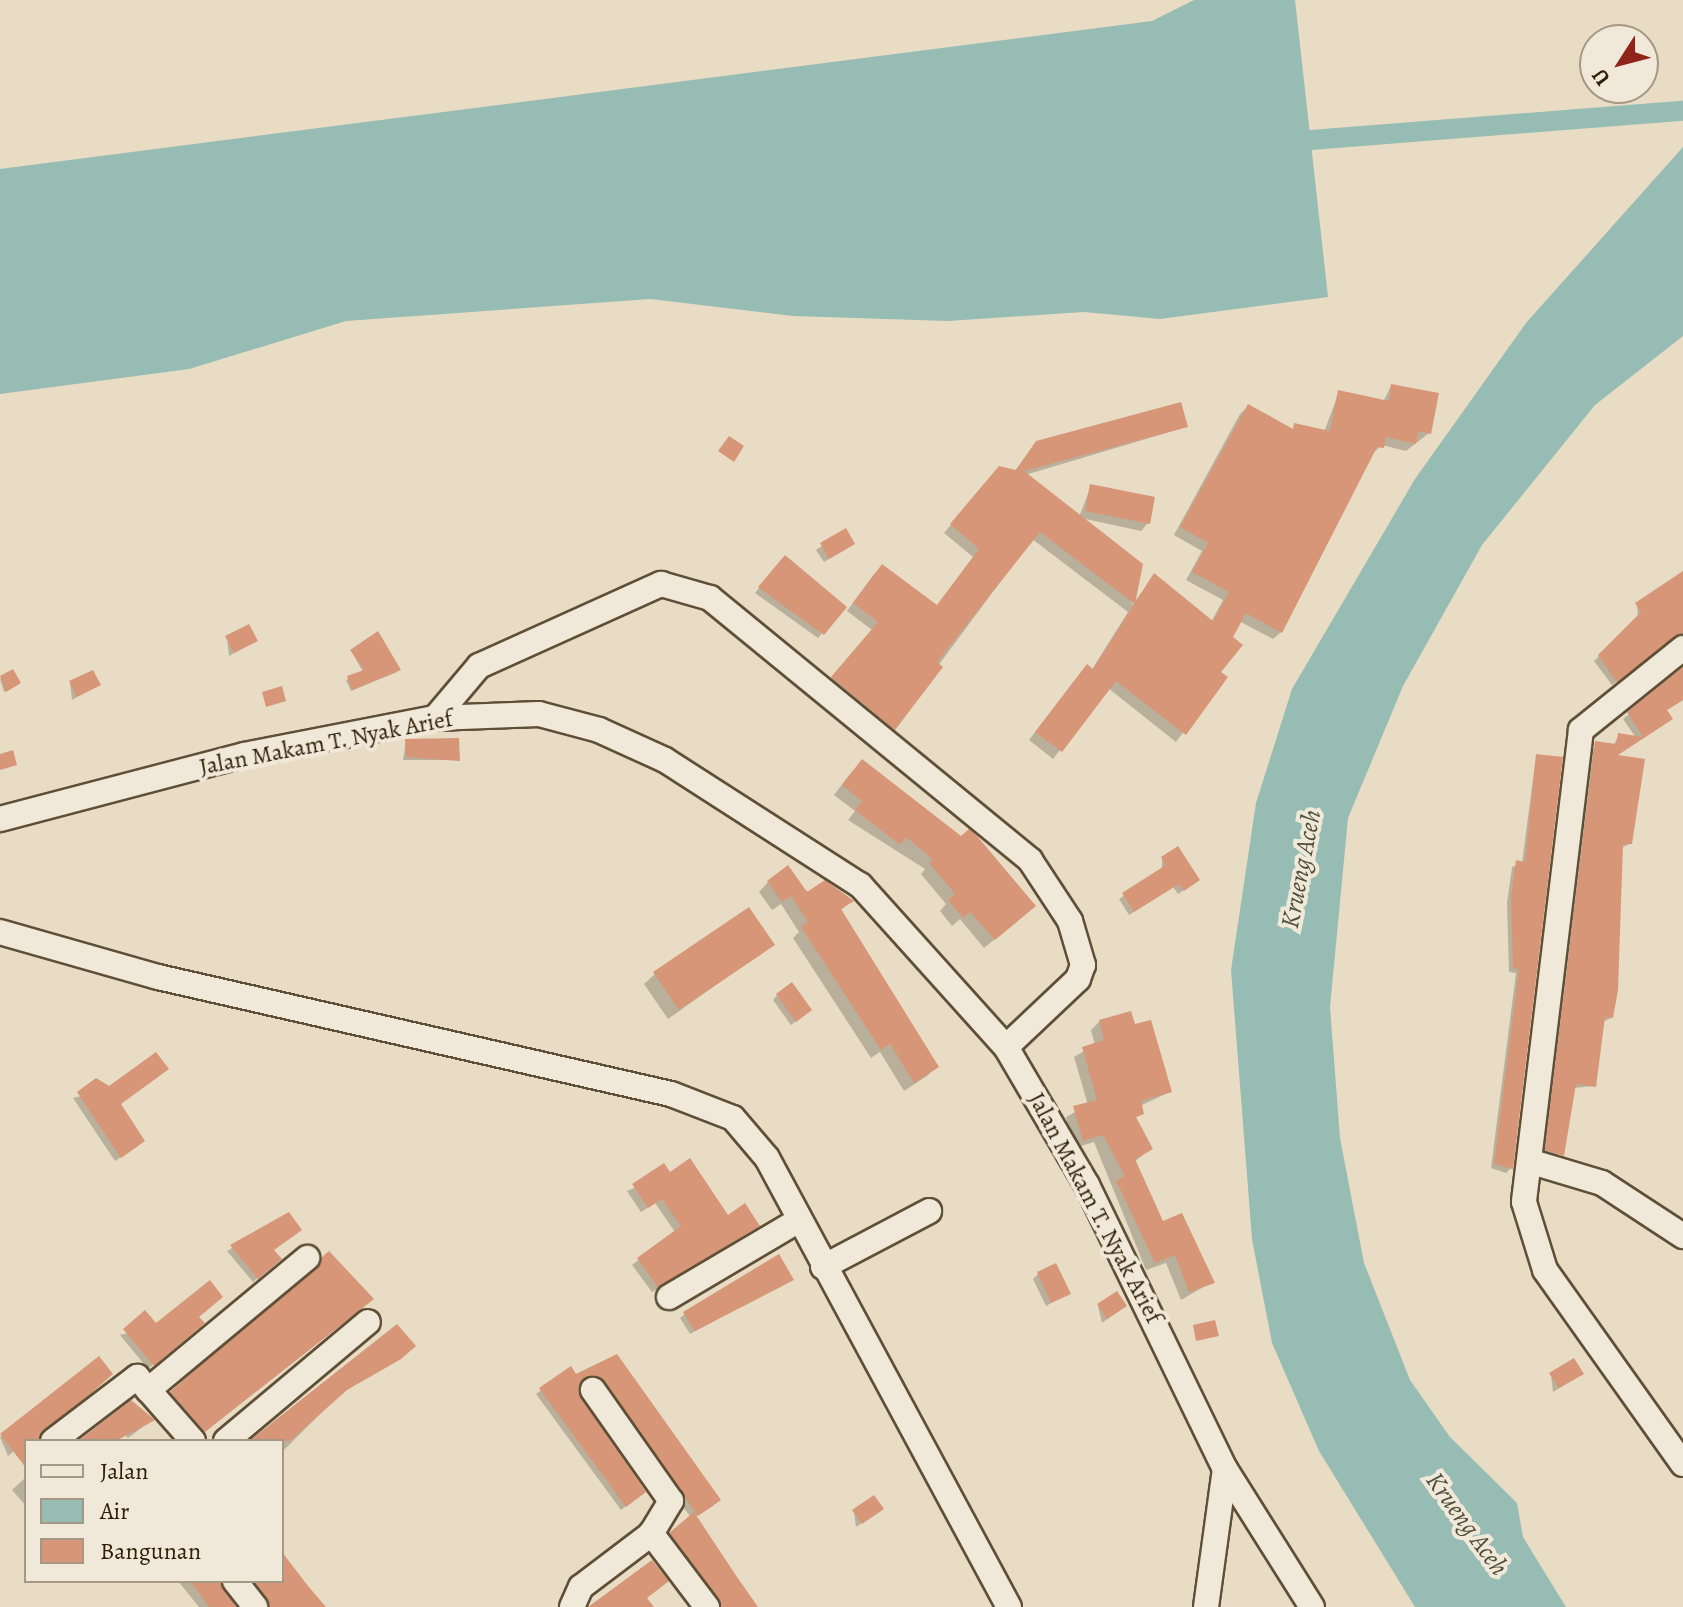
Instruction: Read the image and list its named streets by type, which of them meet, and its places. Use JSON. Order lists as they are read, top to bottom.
{
  "streets": {
    "street": ["Jalan Makam T. Nyak Arief"]
  },
  "water": ["Krueng Aceh"],
  "legend": ["Jalan", "Air", "Bangunan"],
  "north": "bottom left"
}
